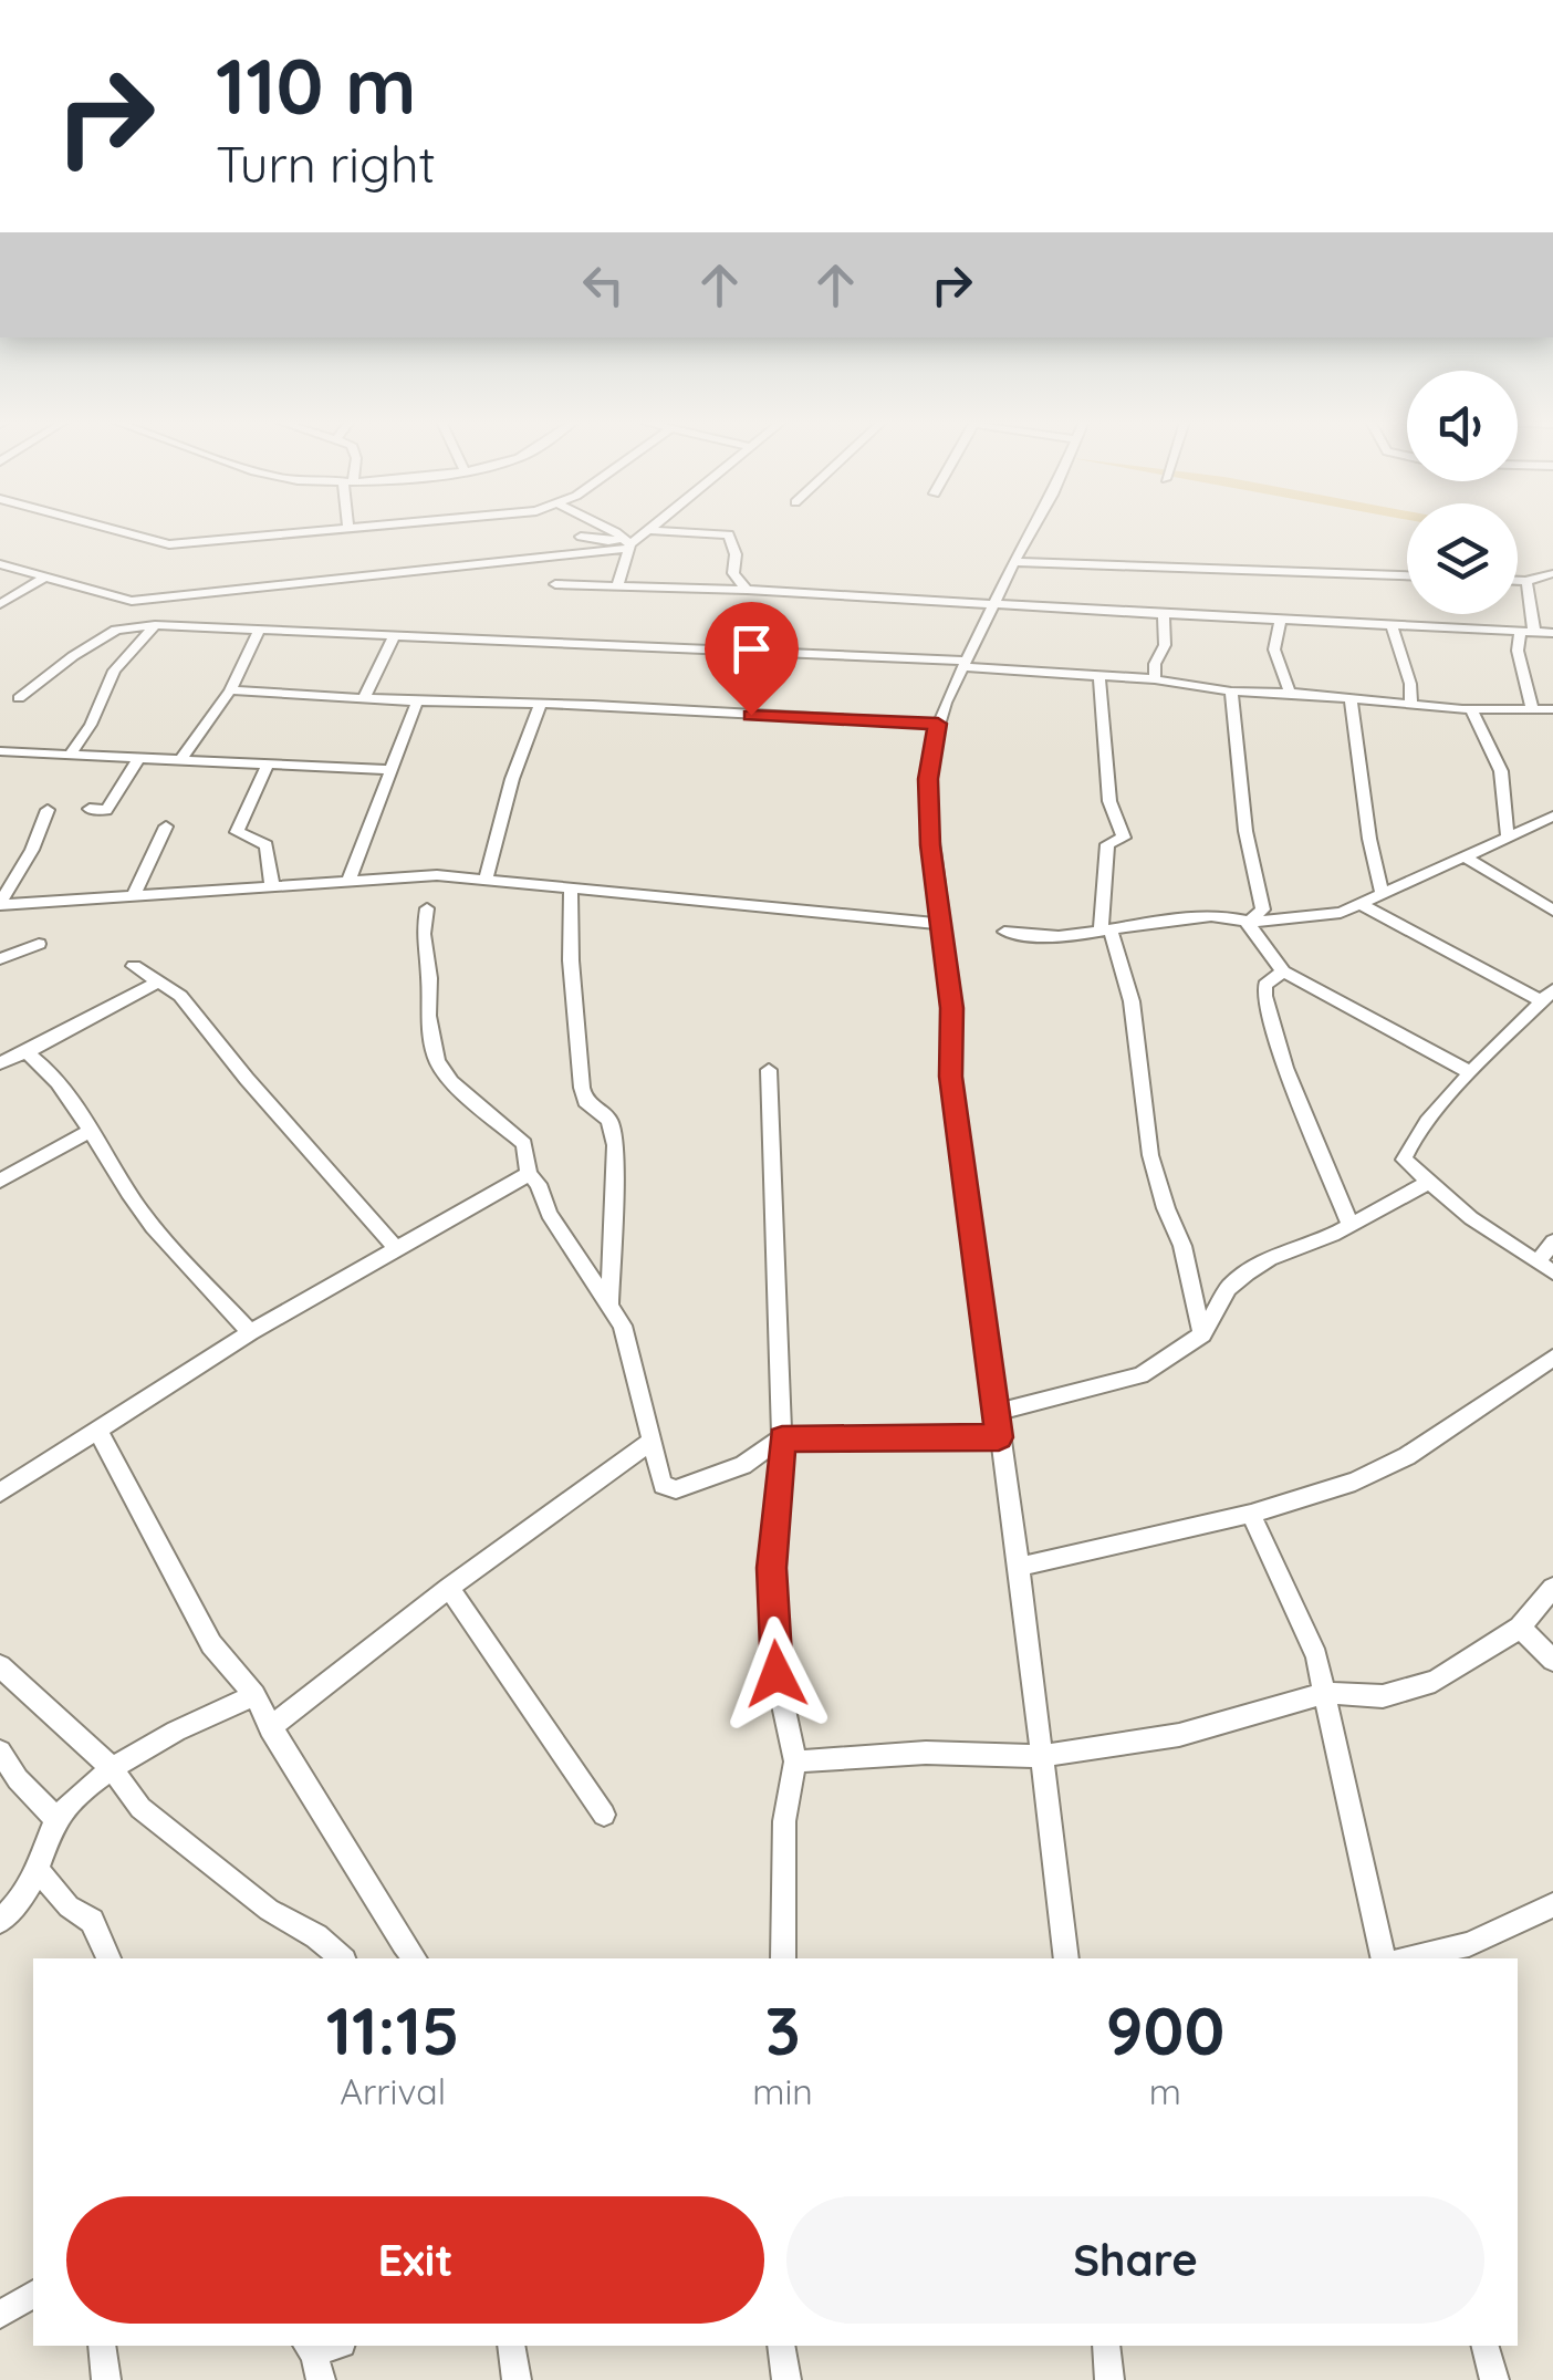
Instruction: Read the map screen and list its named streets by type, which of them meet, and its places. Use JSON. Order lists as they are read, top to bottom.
{
  "page": {
    "turn": ["110 m", "Turn right"],
    "eta": [
      "11:15",
      "Arrival",
      "3",
      "min",
      "900",
      "m"
    ],
    "buttons": ["Exit", "Share"]
  }
}
